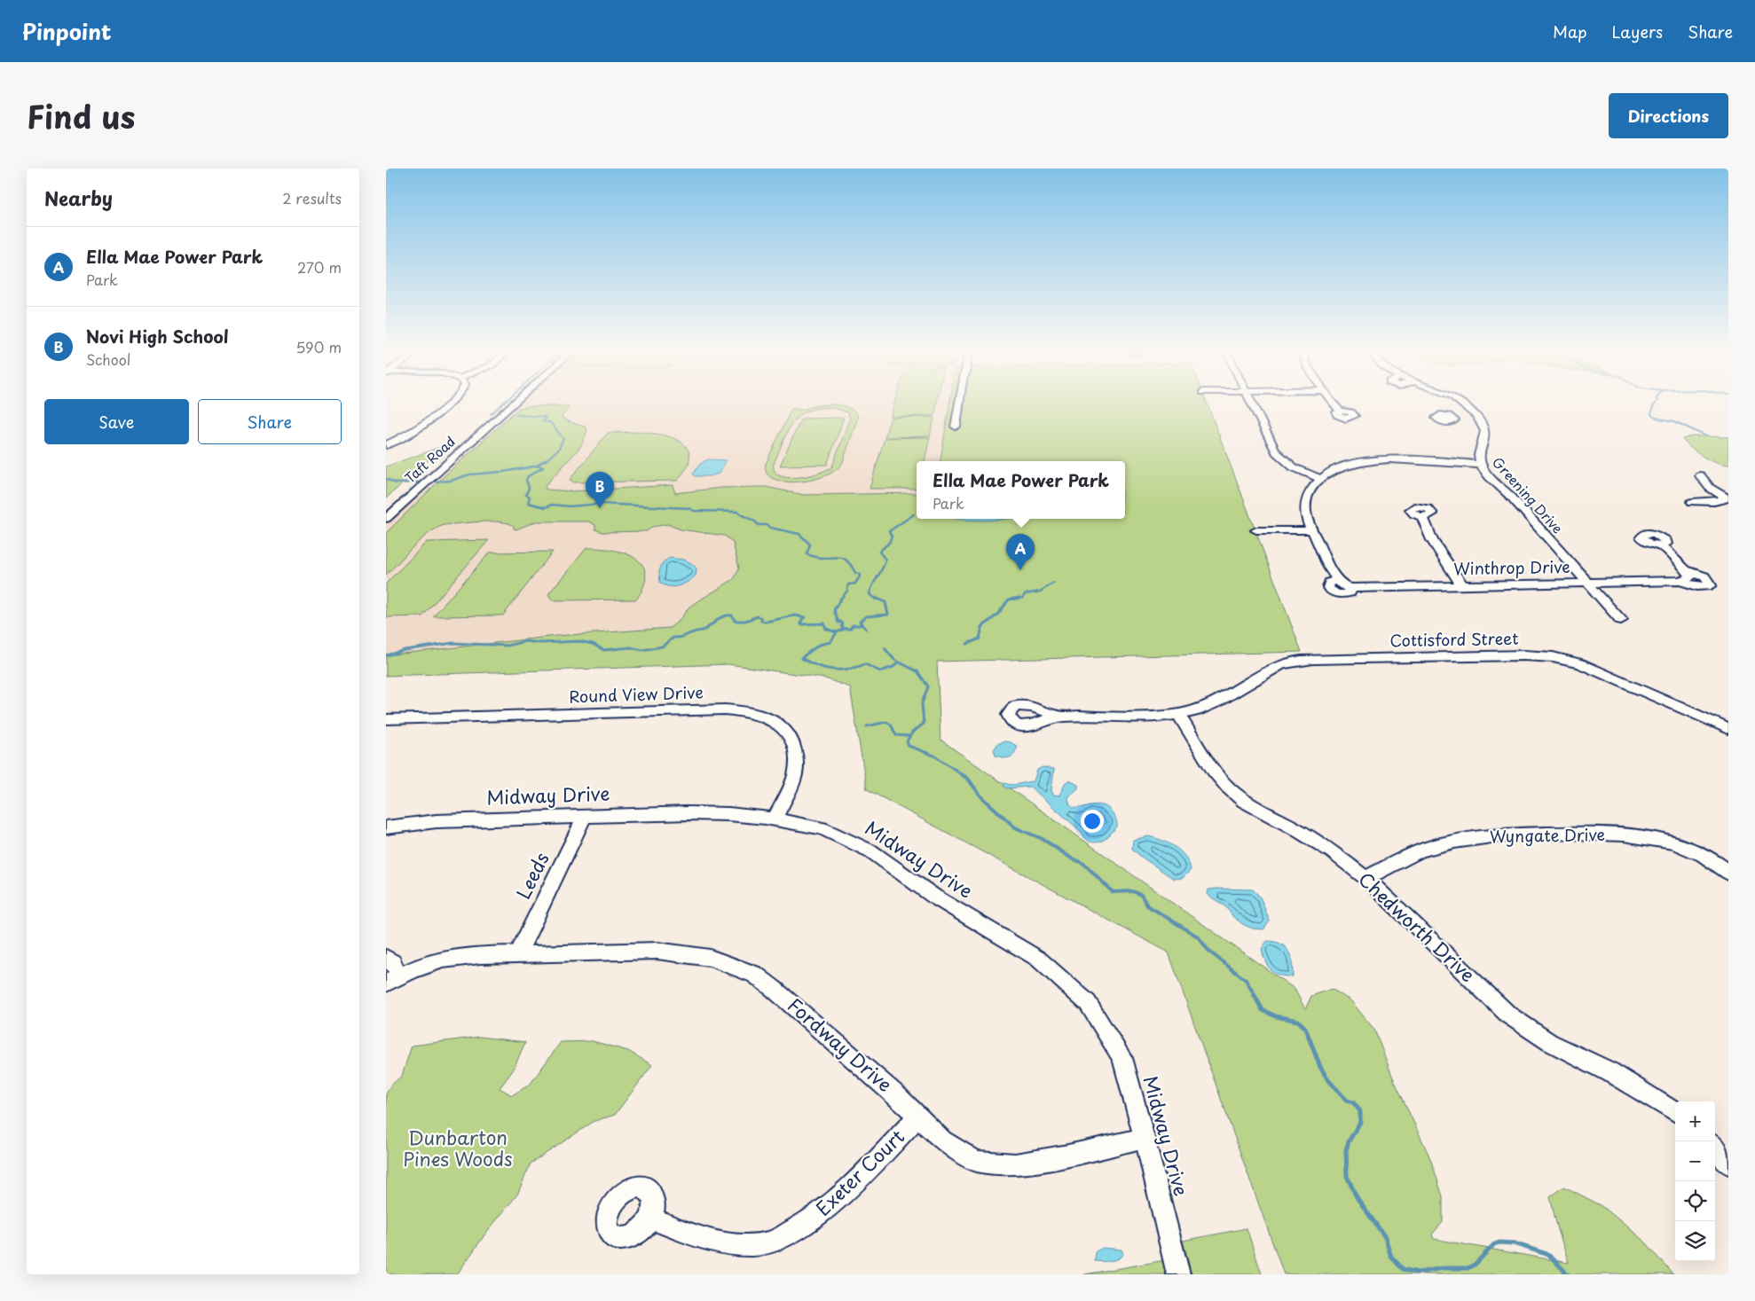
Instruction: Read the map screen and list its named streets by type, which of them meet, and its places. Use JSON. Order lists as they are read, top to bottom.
{
  "streets": {
    "street": [
      "Taft Road",
      "Greening Drive",
      "Winthrop Drive",
      "Cottisford Street",
      "Round View Drive",
      "Midway Drive",
      "Wyngate Drive",
      "Leeds",
      "Chedworth Drive",
      "Fordway Drive",
      "Exeter Court"
    ]
  },
  "crossings": [
    ["Greening Drive", "Winthrop Drive"],
    ["Cottisford Street", "Chedworth Drive"],
    ["Round View Drive", "Midway Drive"],
    ["Midway Drive", "Leeds"],
    ["Midway Drive", "Fordway Drive"],
    ["Wyngate Drive", "Chedworth Drive"],
    ["Leeds", "Fordway Drive"],
    ["Fordway Drive", "Exeter Court"]
  ],
  "parks": ["Dunbarton Pines Woods"],
  "page": {
    "header": "Pinpoint",
    "nav": ["Map", "Layers", "Share"],
    "title": "Find us",
    "buttons": [
      "Directions",
      ["Save", "Share"]
    ],
    "heading": ["Nearby", "2 results"],
    "list": [
      {
        "mark": "A",
        "name": "Ella Mae Power Park",
        "note": "Park",
        "value": "270 m"
      },
      {
        "mark": "B",
        "name": "Novi High School",
        "note": "School",
        "value": "590 m"
      }
    ],
    "popup": ["Ella Mae Power Park", "Park"],
    "pins": ["B", "A"],
    "map_buttons": ["+", "−"]
  }
}
